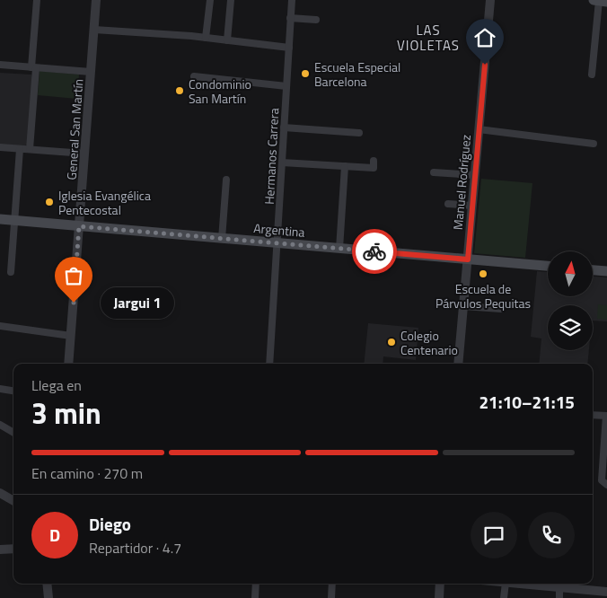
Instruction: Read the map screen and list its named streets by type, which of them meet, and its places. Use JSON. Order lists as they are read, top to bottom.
{
  "streets": {
    "main road": ["Argentina"],
    "street": ["General San Martín", "Hermanos Carrera", "Manuel Rodríguez"]
  },
  "crossings": [
    ["General San Martín", "Argentina"],
    ["Hermanos Carrera", "Argentina"],
    ["Manuel Rodríguez", "Argentina"]
  ],
  "districts": ["LAS VIOLETAS"],
  "places": [
    "Escuela Especial Barcelona",
    "Condominio San Martín",
    "Iglesia Evangélica Pentecostal",
    "Escuela de Párvulos Pequitas",
    "Jargui 1",
    "Colegio Centenario"
  ],
  "north": "top",
  "page": {
    "bubble": "Jargui 1",
    "heading": ["3 min", "Llega en", "21:10–21:15"],
    "panel": ["Diego", "Repartidor · 4.7"],
    "bar": "En camino · 270 m",
    "round": "D"
  }
}
